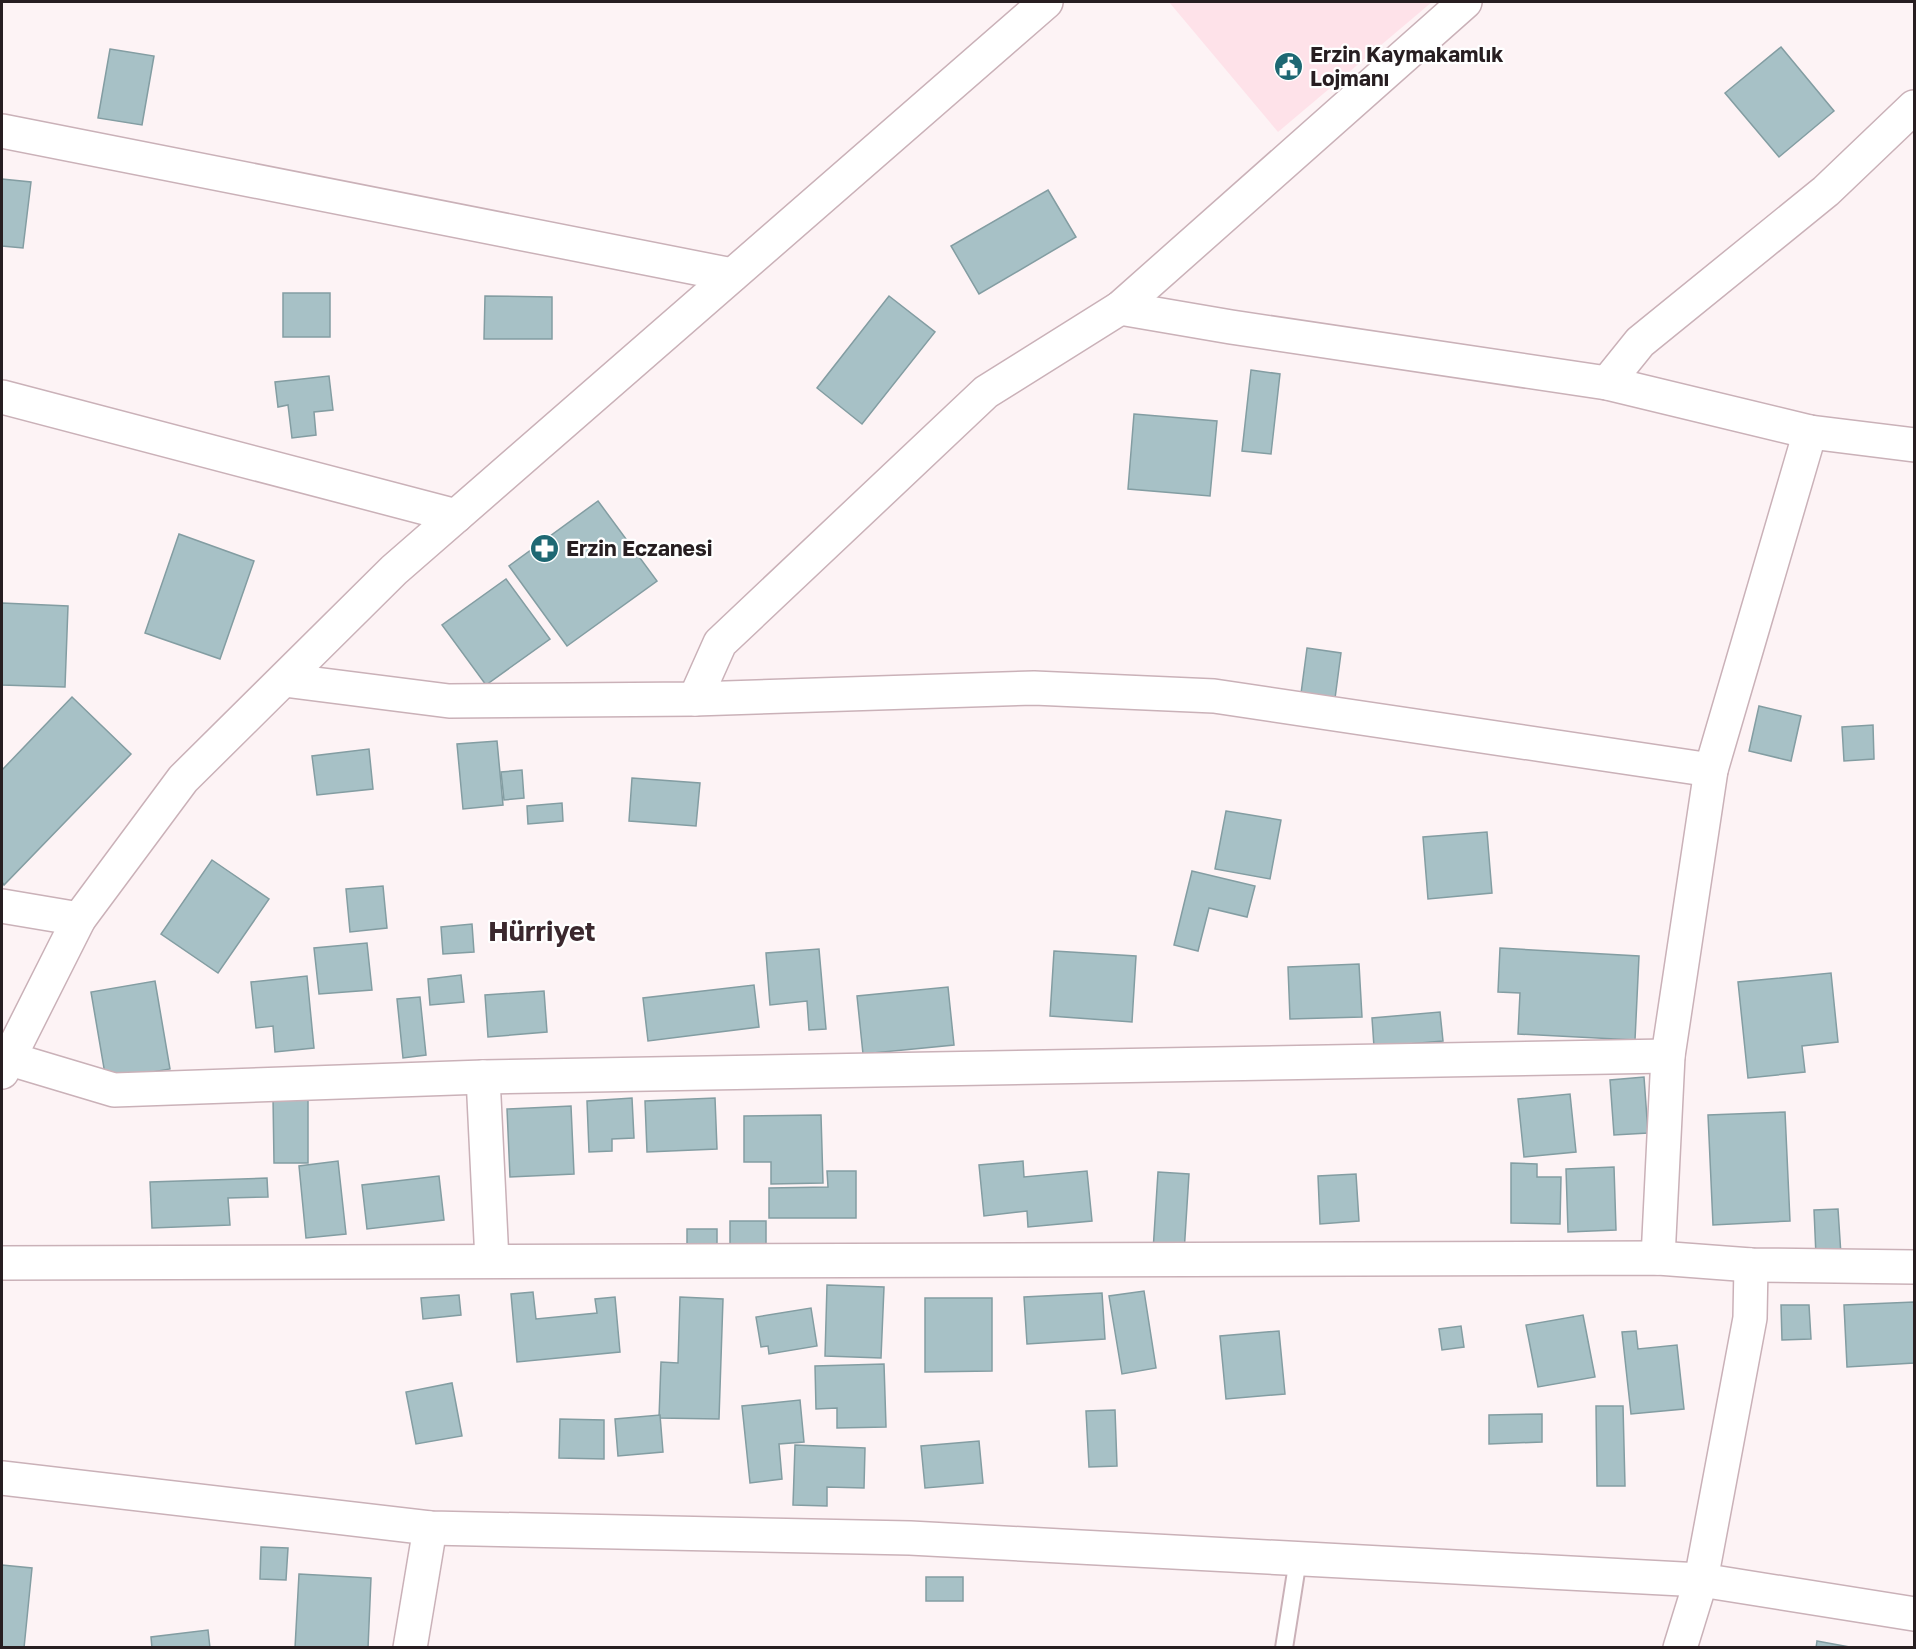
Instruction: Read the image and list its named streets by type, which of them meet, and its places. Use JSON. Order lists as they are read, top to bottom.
{
  "districts": ["Hürriyet"],
  "places": {
    "public building": ["Erzin Kaymakamlık Lojmanı"],
    "pharmacy": ["Erzin Eczanesi"]
  }
}
